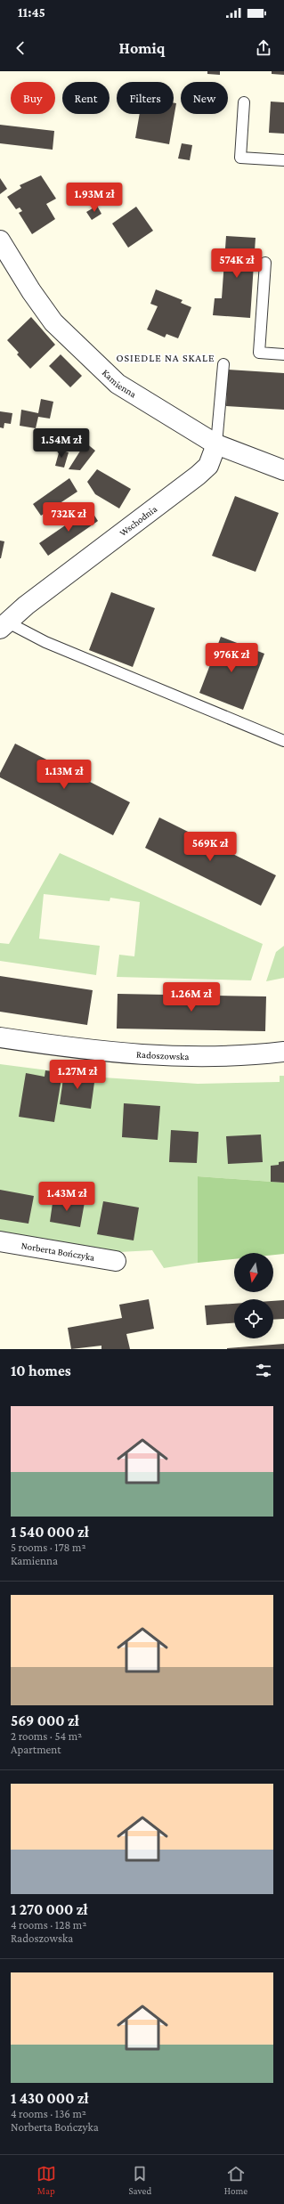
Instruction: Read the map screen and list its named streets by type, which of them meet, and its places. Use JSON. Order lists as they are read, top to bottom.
{
  "streets": {
    "street": [
      "Kamienna",
      "Wschodnia",
      "Radoszowska",
      "Norberta Bończyka"
    ]
  },
  "crossings": [
    ["Kamienna", "Wschodnia"]
  ],
  "districts": ["OSIEDLE NA SKALE"],
  "north": "bottom",
  "page": {
    "status": "11:45",
    "header": "Homiq",
    "chip": [
      "Buy",
      "Rent",
      "Filters",
      "New"
    ],
    "price": [
      "1.93M zł",
      "574K zł",
      "1.54M zł",
      "732K zł",
      "976K zł",
      "1.13M zł",
      "569K zł",
      "1.26M zł",
      "1.27M zł",
      "1.43M zł"
    ],
    "heading": "10 homes",
    "list": [
      {
        "name": "1 540 000 zł",
        "note": "5 rooms · 178 m² · Kamienna"
      },
      {
        "name": "569 000 zł",
        "note": "2 rooms · 54 m² · Apartment"
      },
      {
        "name": "1 270 000 zł",
        "note": "4 rooms · 128 m² · Radoszowska"
      },
      {
        "name": "1 430 000 zł",
        "note": "4 rooms · 136 m² · Norberta Bończyka"
      }
    ],
    "tabs": ["Map", "Saved", "Home"]
  }
}
